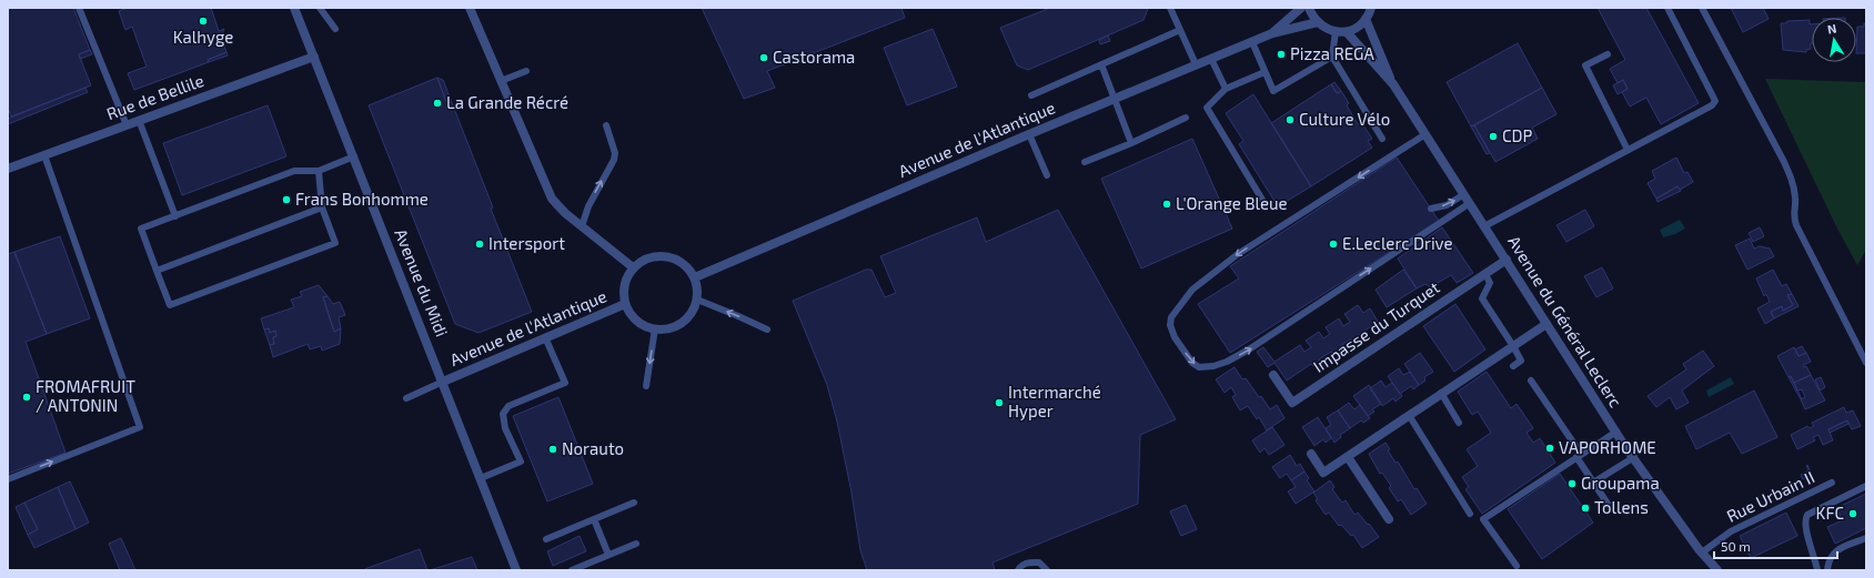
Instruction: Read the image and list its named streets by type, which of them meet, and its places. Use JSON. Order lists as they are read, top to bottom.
{
  "streets": {
    "street": [
      "Rue de Bellile",
      "Avenue de l'Atlantique",
      "Avenue du Midi",
      "Avenue du Général Leclerc",
      "Impasse du Turquet"
    ],
    "lane": ["Rue Urbain II"]
  },
  "crossings": [
    ["Rue de Bellile", "Avenue du Midi"],
    ["Avenue de l'Atlantique", "Avenue du Midi"],
    ["Avenue du Général Leclerc", "Impasse du Turquet"],
    ["Avenue du Général Leclerc", "Rue Urbain II"]
  ],
  "places": [
    "Kalhyge",
    "Pizza REGA",
    "Castorama",
    "La Grande Récré",
    "Culture Vélo",
    "CDP",
    "Frans Bonhomme",
    "L'Orange Bleue",
    "Intersport",
    "E.Leclerc Drive",
    "FROMAFRUIT / ANTONIN",
    "Intermarché Hyper",
    "VAPORHOME",
    "Norauto",
    "Groupama",
    "Tollens",
    "KFC"
  ],
  "scale_bar": "50 m",
  "north": "top"
}
